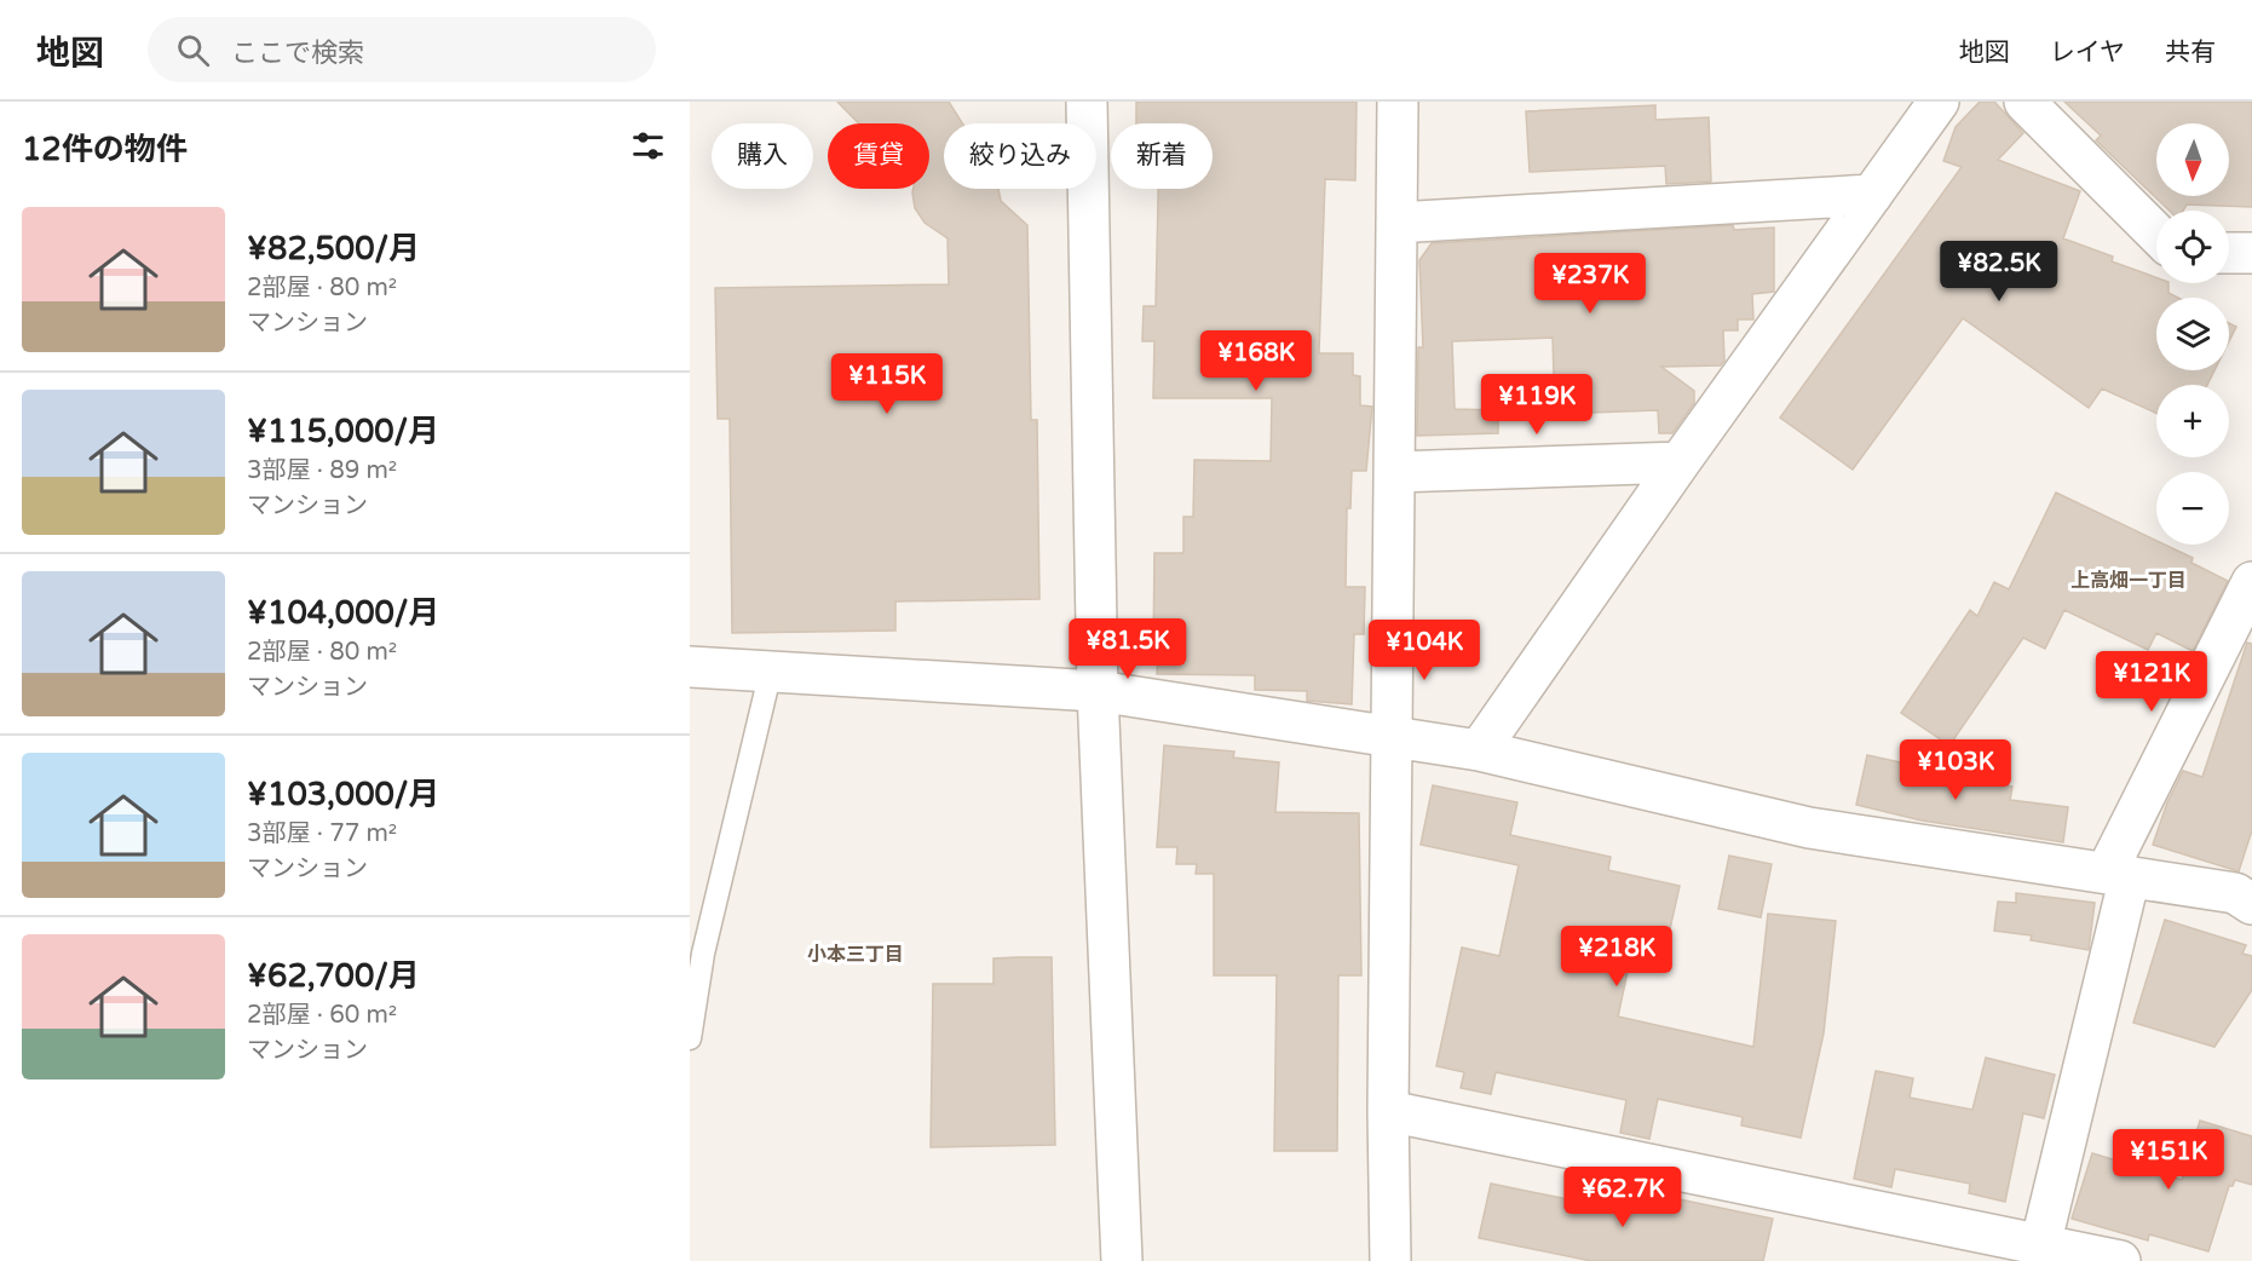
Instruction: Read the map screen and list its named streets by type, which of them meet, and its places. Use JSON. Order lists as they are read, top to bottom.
{
  "districts": ["上高畑一丁目", "小本三丁目"],
  "north": "bottom",
  "page": {
    "header": "地図",
    "search": "ここで検索",
    "nav": ["地図", "レイヤ", "共有"],
    "heading": "12件の物件",
    "map_buttons": ["+", "−"],
    "chip": [
      "購入",
      "賃貸",
      "絞り込み",
      "新着"
    ],
    "list": [
      {
        "name": "¥82,500/月",
        "note": "2部屋 · 80 m² · マンション"
      },
      {
        "name": "¥115,000/月",
        "note": "3部屋 · 89 m² · マンション"
      },
      {
        "name": "¥104,000/月",
        "note": "2部屋 · 80 m² · マンション"
      },
      {
        "name": "¥103,000/月",
        "note": "3部屋 · 77 m² · マンション"
      },
      {
        "name": "¥62,700/月",
        "note": "2部屋 · 60 m² · マンション"
      }
    ],
    "price": [
      "¥82.5K",
      "¥237K",
      "¥168K",
      "¥115K",
      "¥119K",
      "¥81.5K",
      "¥104K",
      "¥121K",
      "¥103K",
      "¥218K",
      "¥151K",
      "¥62.7K"
    ]
  }
}
